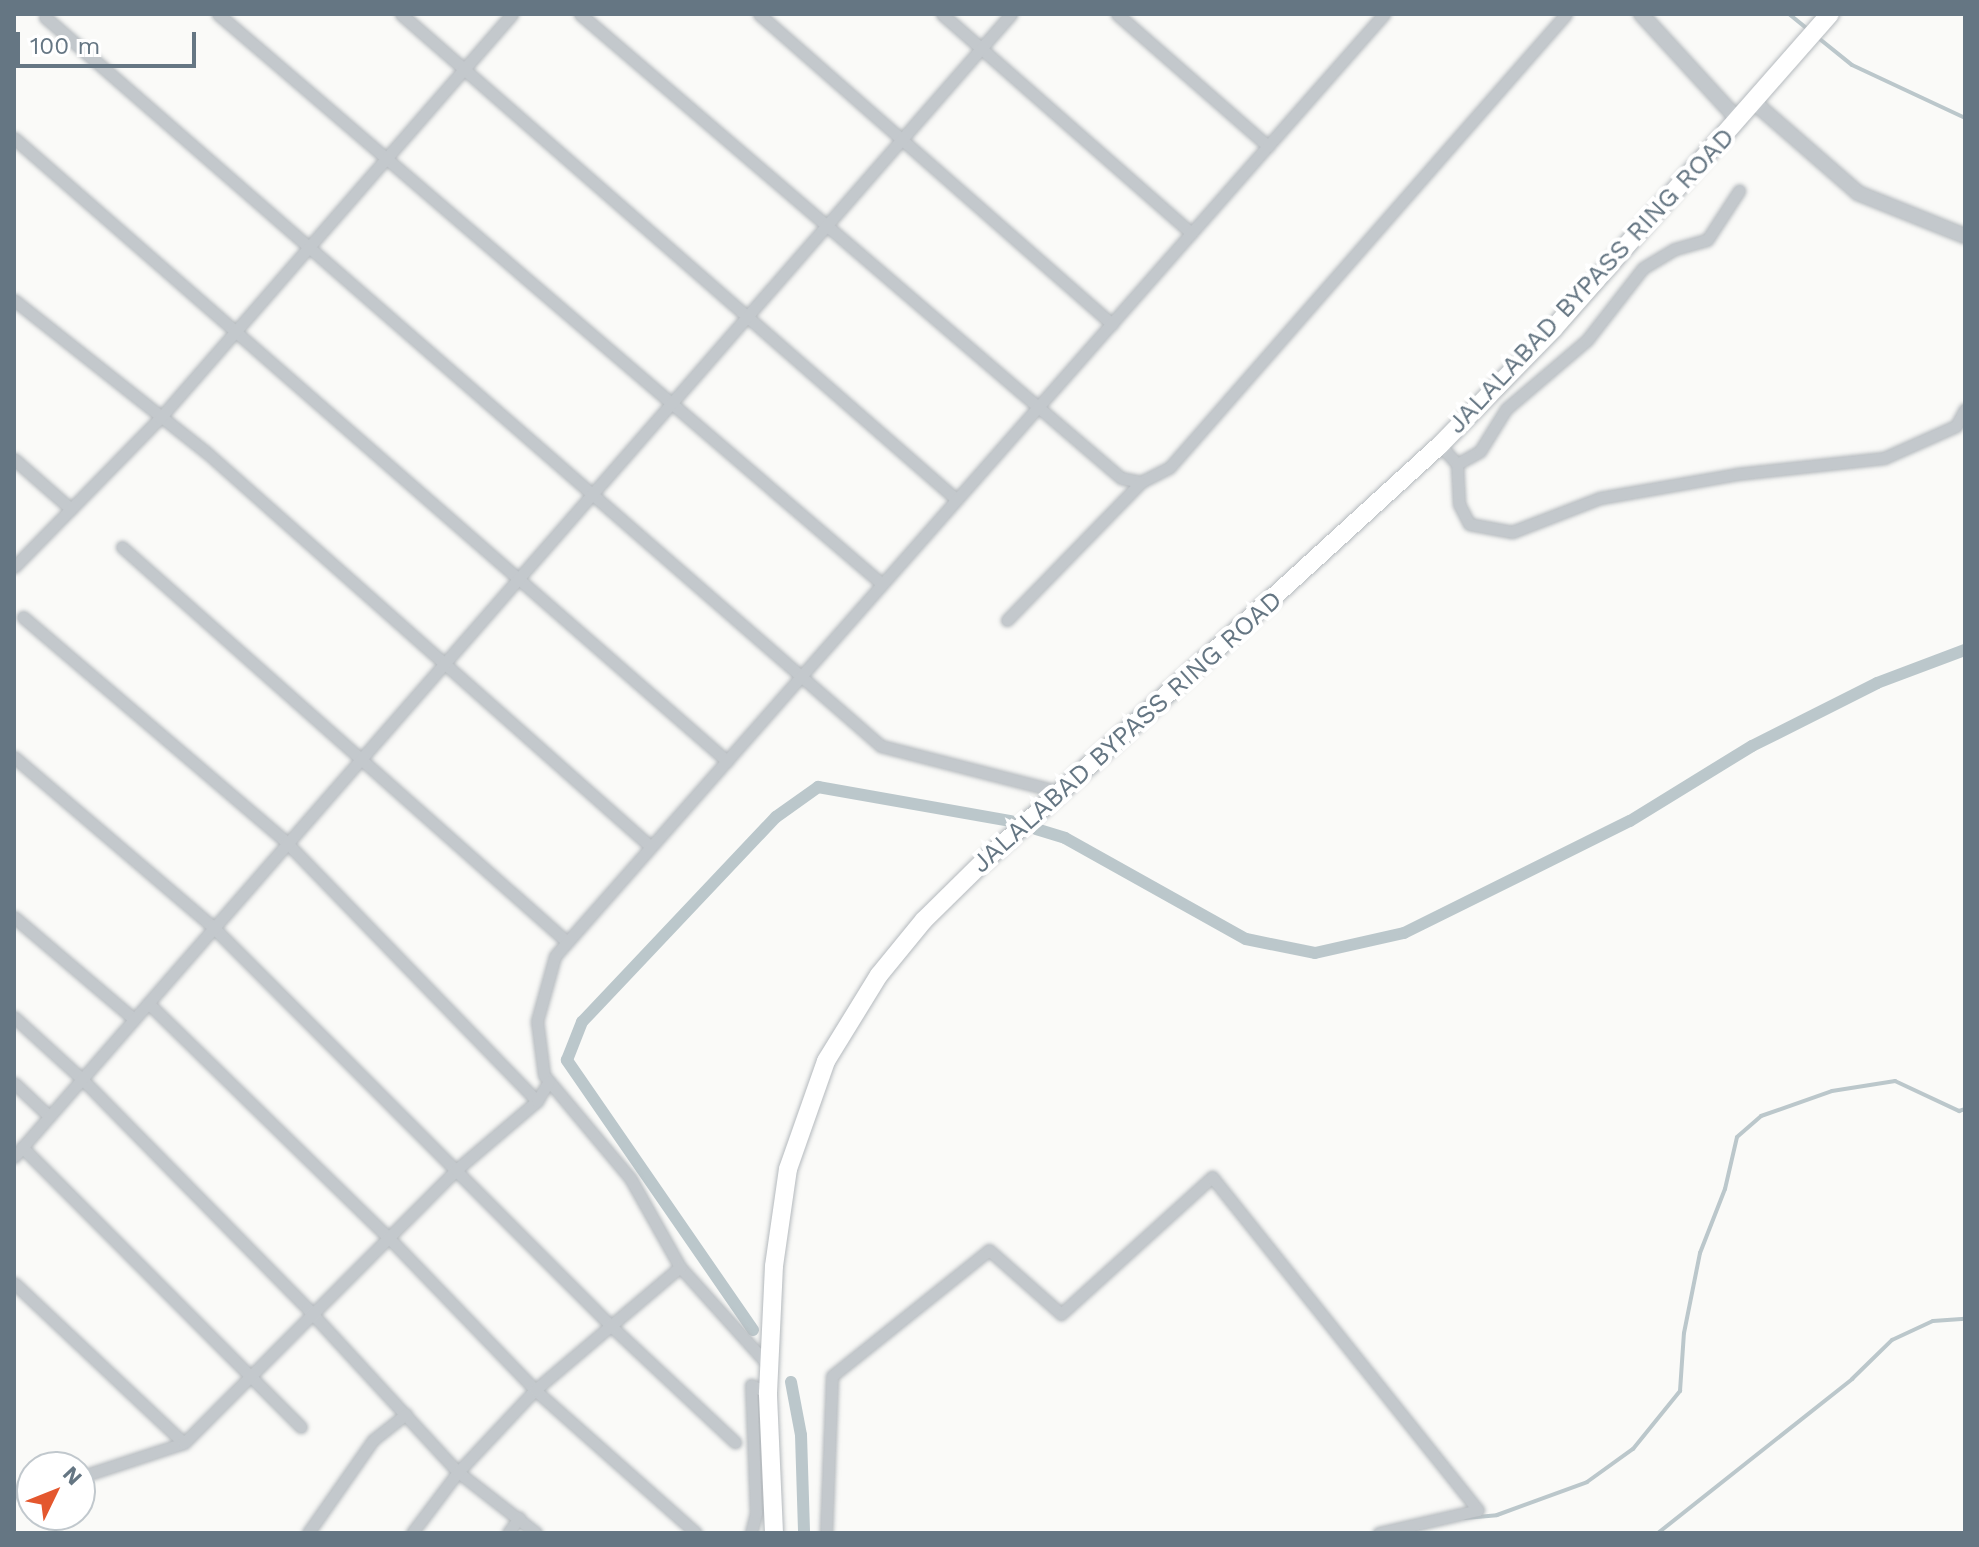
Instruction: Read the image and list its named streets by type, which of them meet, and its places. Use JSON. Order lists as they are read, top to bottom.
{
  "streets": {
    "highway": ["JALALABAD BYPASS RING ROAD"]
  },
  "scale_bar": "100 m",
  "north": "top right"
}
